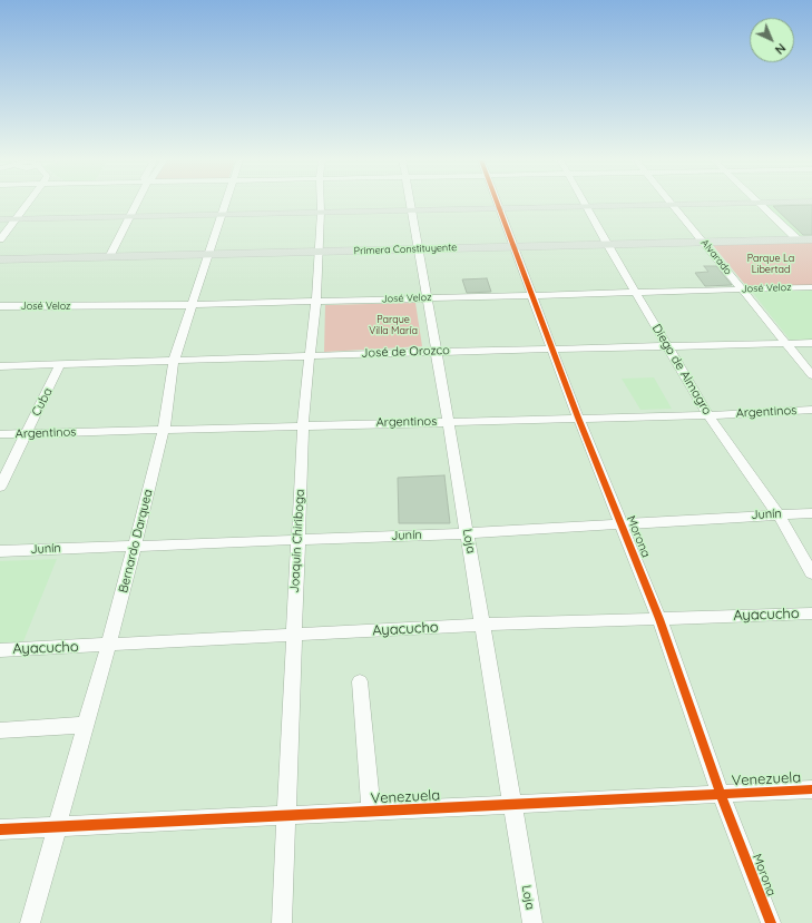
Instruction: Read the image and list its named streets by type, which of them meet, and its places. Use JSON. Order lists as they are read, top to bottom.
{
  "streets": {
    "main road": ["Primera Constituyente"],
    "street": [
      "Alvarado",
      "José Veloz",
      "José de Orozco",
      "Diego de Almagro",
      "Cuba",
      "Argentinos",
      "Junín",
      "Morona",
      "Bernardo Darquea",
      "Joaquín Chiriboga",
      "Loja",
      "Ayacucho",
      "Venezuela"
    ]
  },
  "crossings": [
    ["Primera Constituyente", "Alvarado"],
    ["Primera Constituyente", "Diego de Almagro"],
    ["Primera Constituyente", "Morona"],
    ["Primera Constituyente", "Bernardo Darquea"],
    ["Primera Constituyente", "Joaquín Chiriboga"],
    ["Primera Constituyente", "Loja"],
    ["Alvarado", "José Veloz"],
    ["Alvarado", "José de Orozco"],
    ["José Veloz", "Diego de Almagro"],
    ["José Veloz", "Morona"],
    ["José Veloz", "Bernardo Darquea"],
    ["José Veloz", "Joaquín Chiriboga"],
    ["José Veloz", "Loja"],
    ["José de Orozco", "Diego de Almagro"],
    ["José de Orozco", "Cuba"],
    ["José de Orozco", "Morona"],
    ["José de Orozco", "Bernardo Darquea"],
    ["José de Orozco", "Joaquín Chiriboga"],
    ["José de Orozco", "Loja"],
    ["Diego de Almagro", "Argentinos"],
    ["Diego de Almagro", "Junín"],
    ["Cuba", "Argentinos"],
    ["Argentinos", "Morona"],
    ["Argentinos", "Bernardo Darquea"],
    ["Argentinos", "Joaquín Chiriboga"],
    ["Argentinos", "Loja"],
    ["Junín", "Morona"],
    ["Junín", "Bernardo Darquea"],
    ["Junín", "Joaquín Chiriboga"],
    ["Junín", "Loja"],
    ["Morona", "Ayacucho"],
    ["Morona", "Venezuela"],
    ["Bernardo Darquea", "Ayacucho"],
    ["Bernardo Darquea", "Venezuela"],
    ["Joaquín Chiriboga", "Ayacucho"],
    ["Joaquín Chiriboga", "Venezuela"],
    ["Loja", "Ayacucho"],
    ["Loja", "Venezuela"]
  ],
  "parks": ["Parque La Libertad", "Parque Villa María"],
  "north": "bottom right"
}
